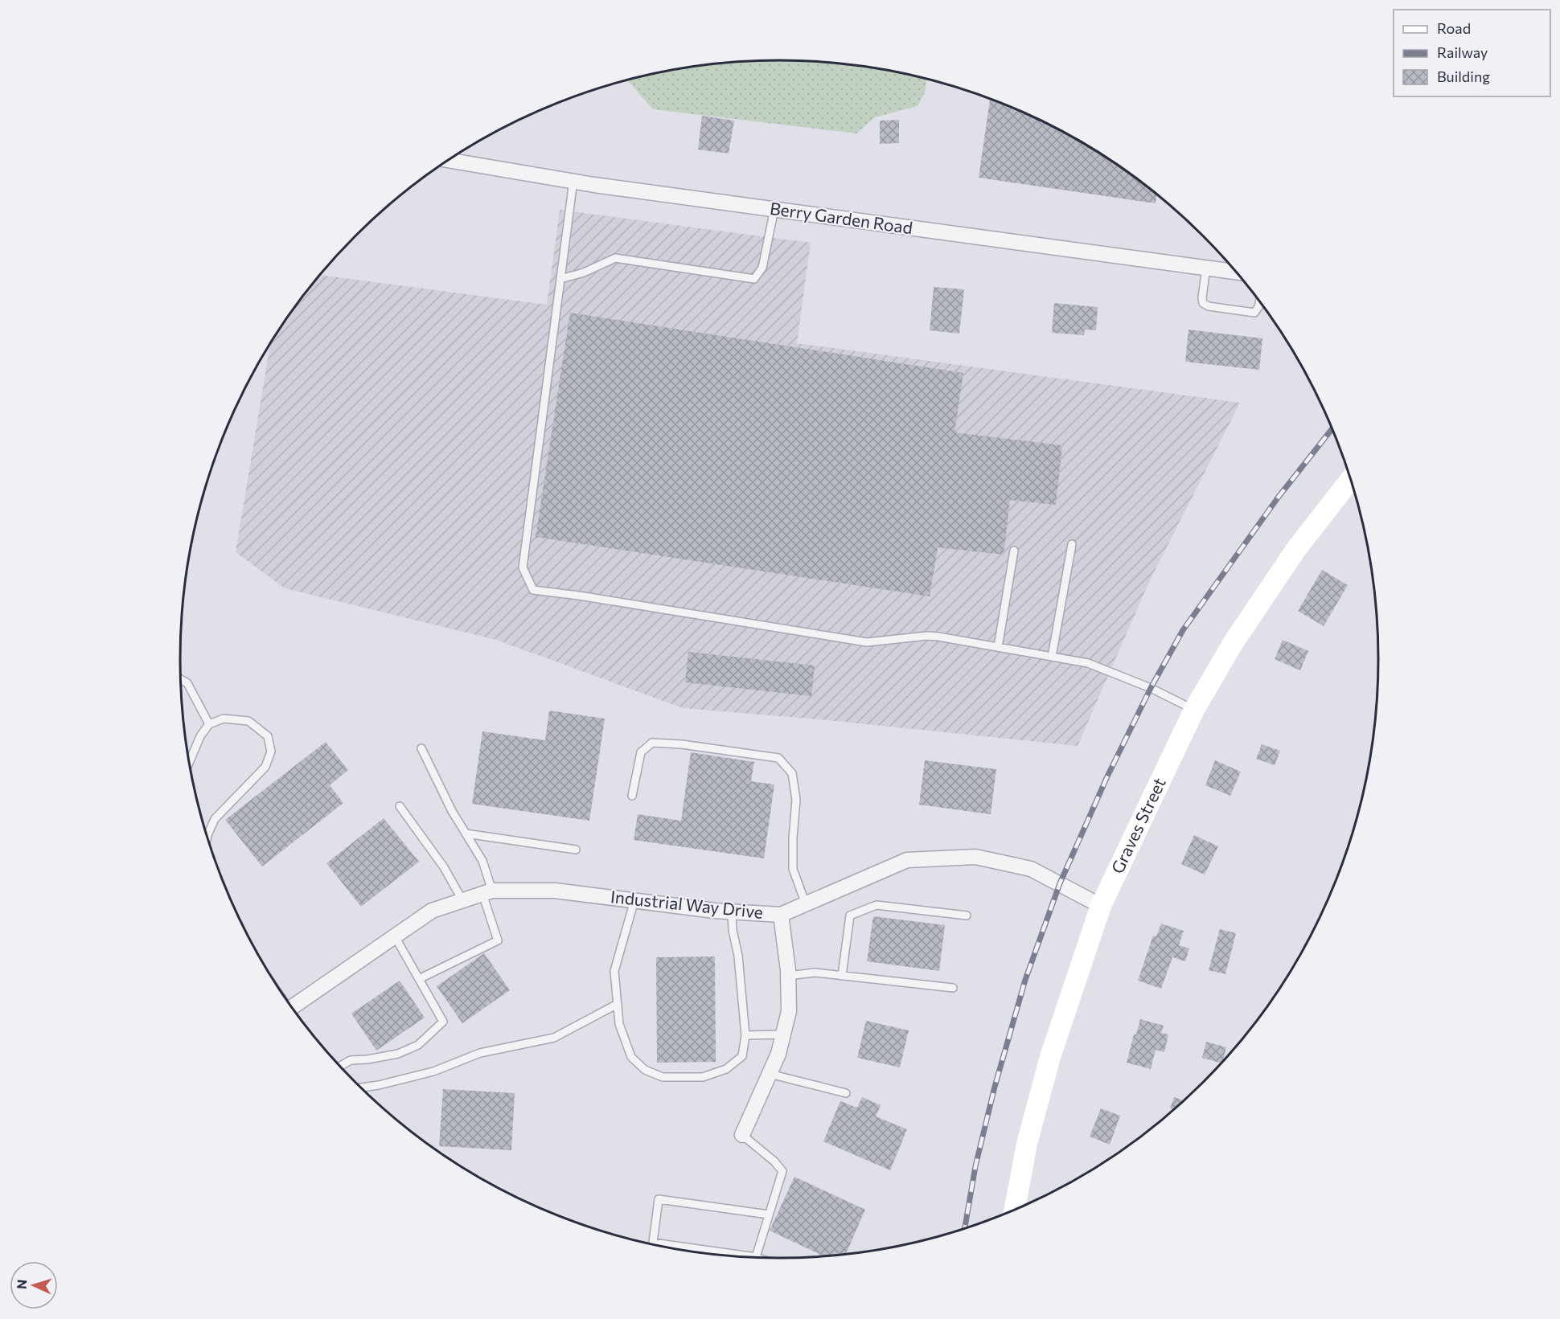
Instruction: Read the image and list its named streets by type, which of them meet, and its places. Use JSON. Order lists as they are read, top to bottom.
{
  "streets": {
    "street": ["Berry Garden Road", "Graves Street", "Industrial Way Drive"]
  },
  "crossings": [
    ["Graves Street", "Industrial Way Drive"]
  ],
  "legend": ["Road", "Railway", "Building"],
  "north": "left"
}
